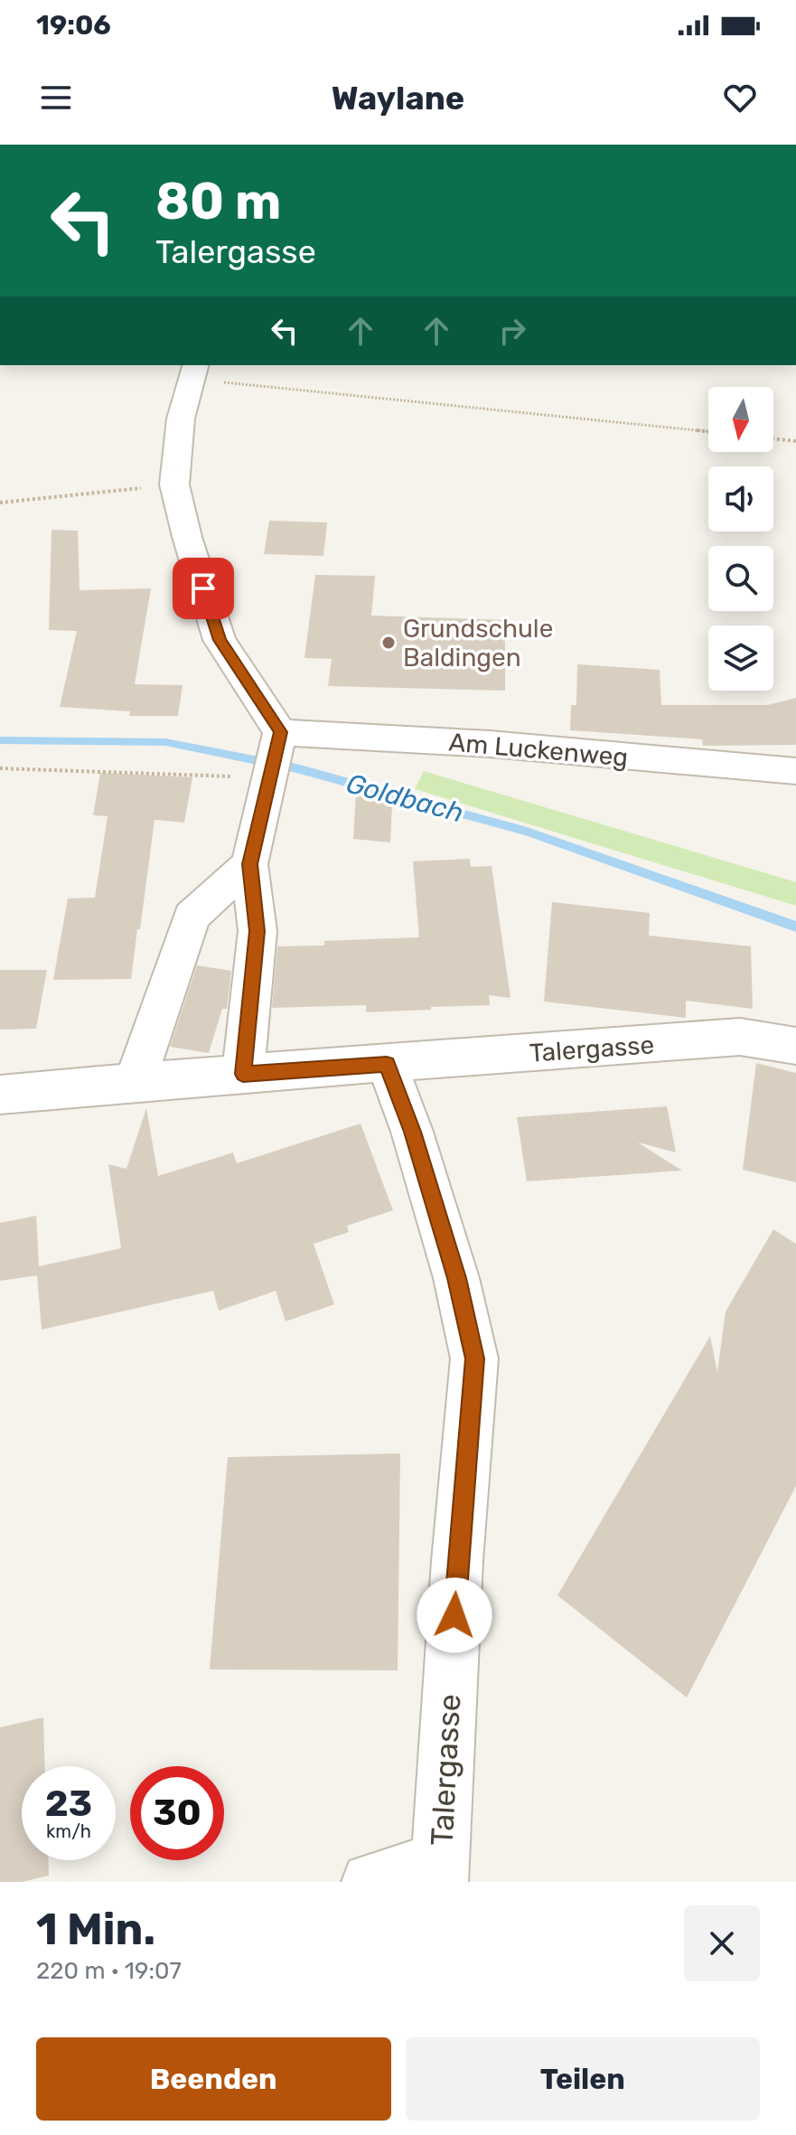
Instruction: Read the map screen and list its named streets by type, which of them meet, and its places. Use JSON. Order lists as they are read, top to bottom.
{
  "streets": {
    "street": ["Am Luckenweg", "Talergasse"]
  },
  "water": ["Goldbach"],
  "places": ["Grundschule Baldingen"],
  "north": "bottom",
  "page": {
    "status": "19:06",
    "header": "Waylane",
    "turn": ["80 m", "Talergasse"],
    "speed": "23 km/h",
    "limit": "30",
    "heading": ["1 Min.", "220 m · 19:07"],
    "buttons": ["Beenden", "Teilen"]
  }
}
